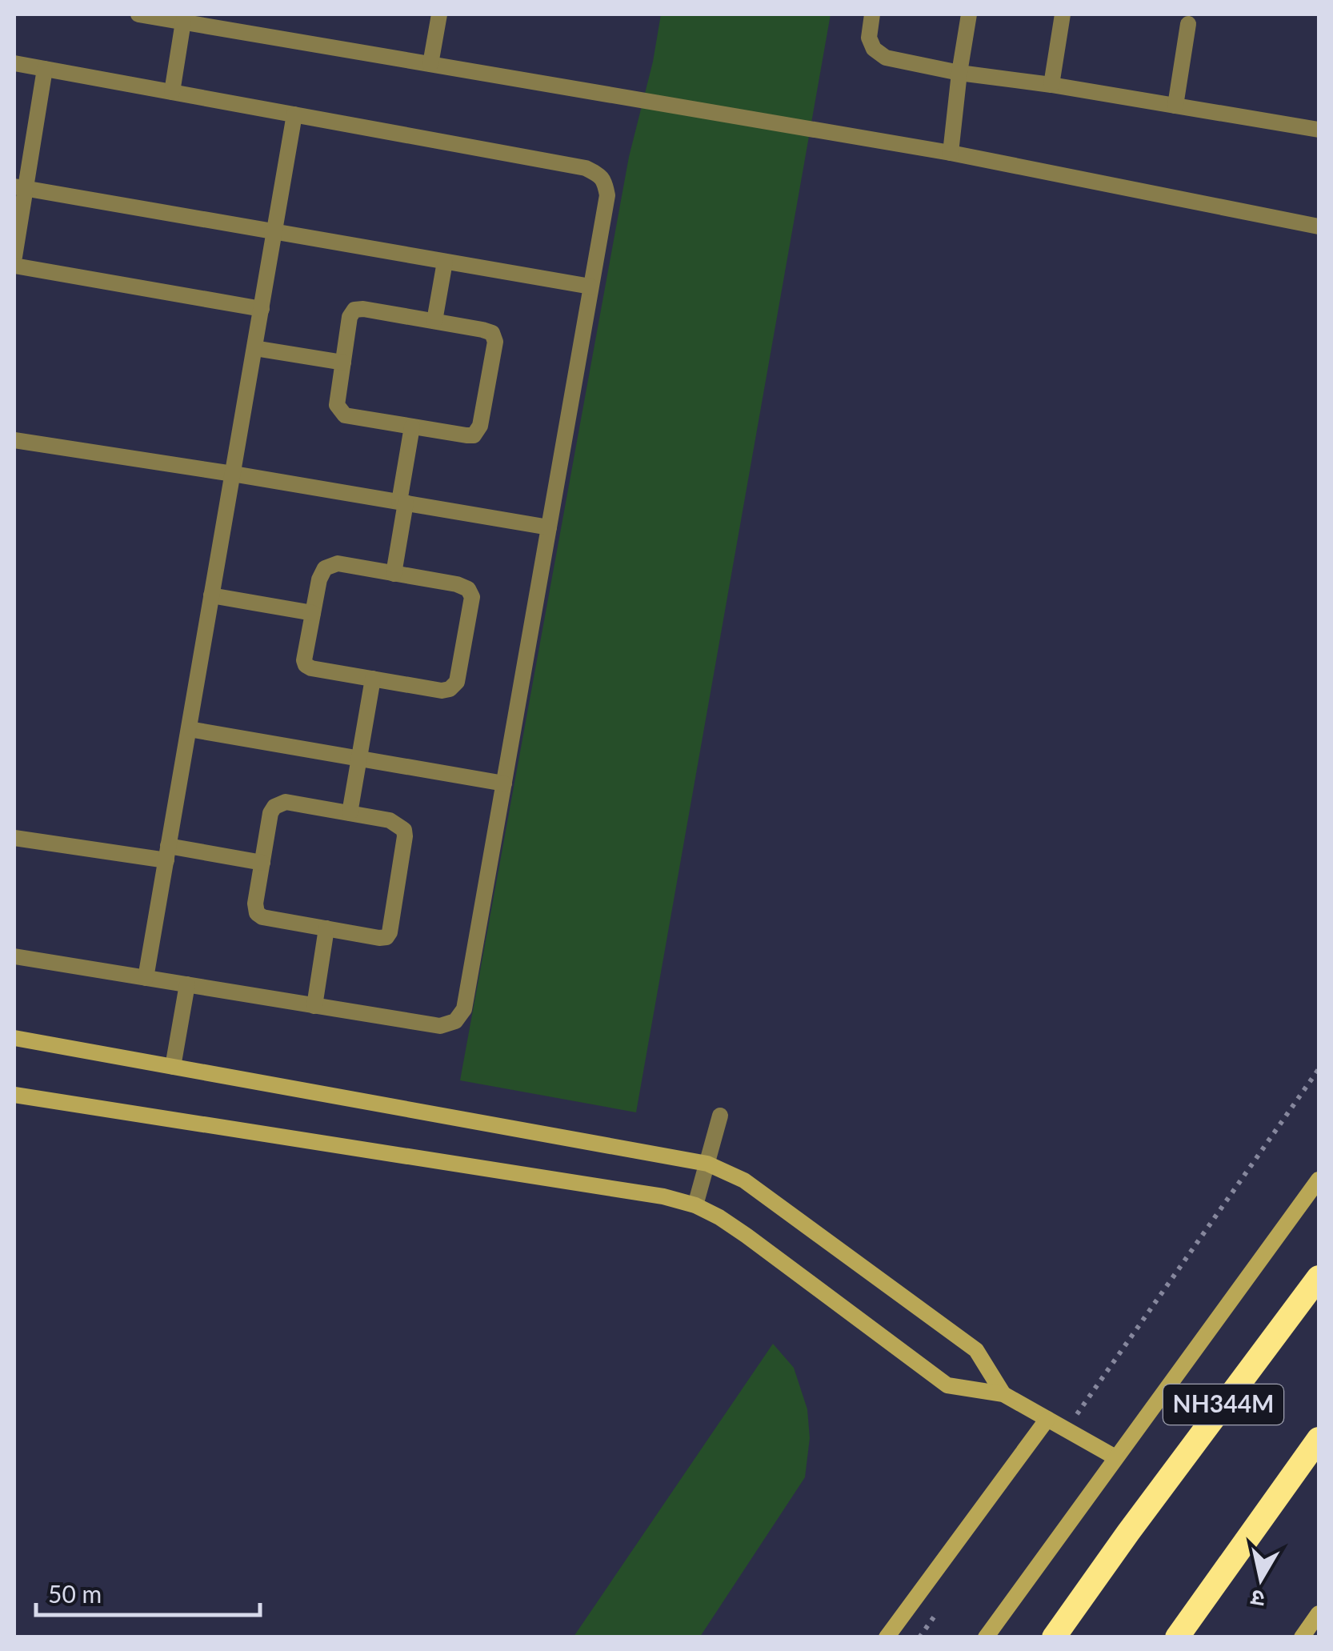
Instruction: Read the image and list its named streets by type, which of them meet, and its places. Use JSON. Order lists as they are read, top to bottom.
{
  "streets": {
    "highway": ["NH344M"]
  },
  "scale_bar": "50 m",
  "north": "bottom"
}
